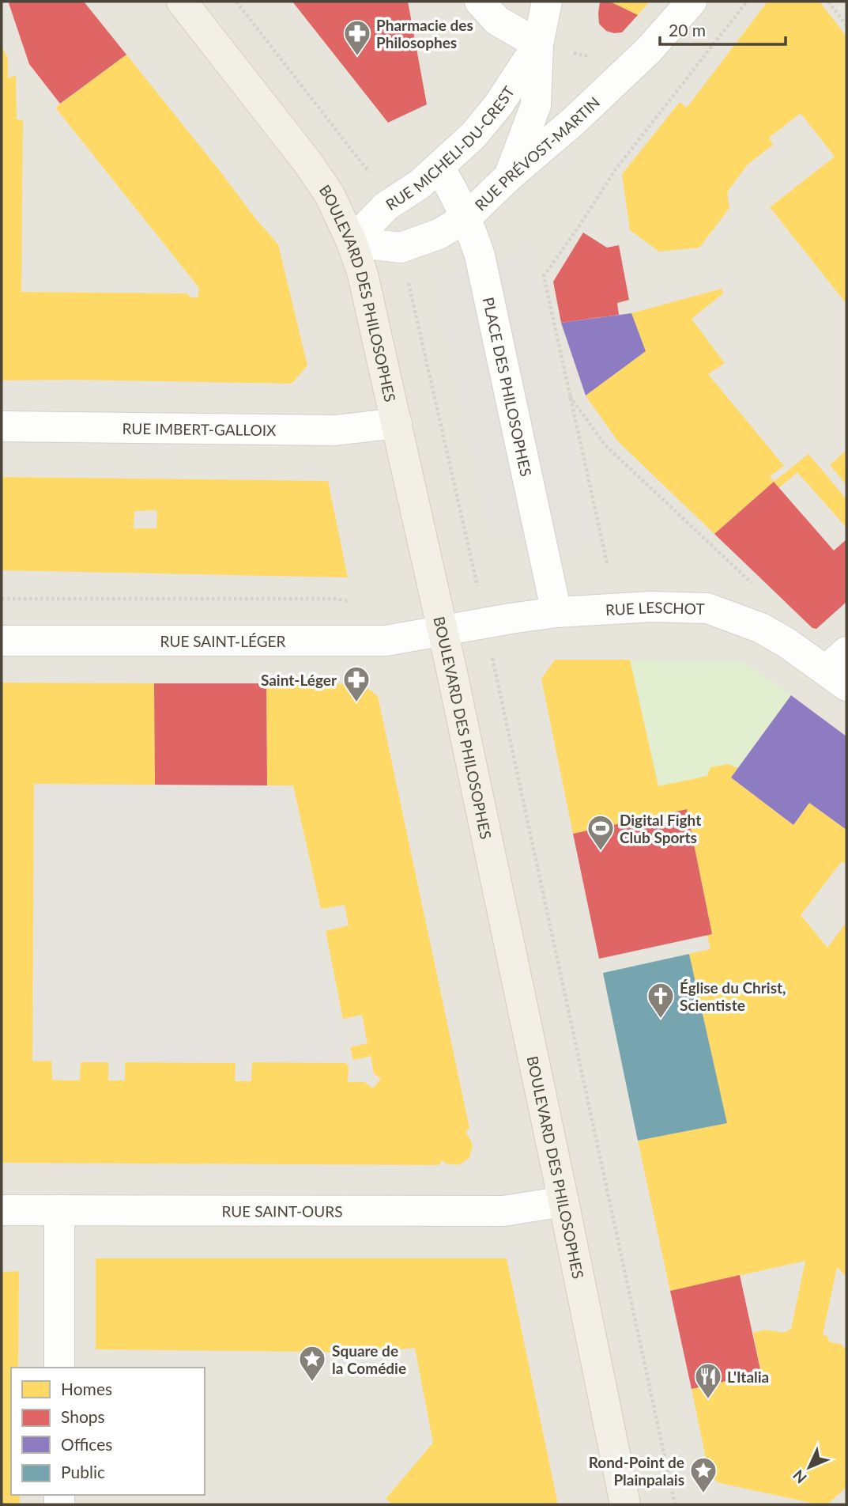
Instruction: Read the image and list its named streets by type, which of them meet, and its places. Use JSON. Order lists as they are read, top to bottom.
{
  "streets": {
    "main road": ["BOULEVARD DES PHILOSOPHES"],
    "street": [
      "RUE MICHELI-DU-CREST",
      "RUE PRÉVOST-MARTIN",
      "PLACE DES PHILOSOPHES",
      "RUE IMBERT-GALLOIX",
      "RUE LESCHOT",
      "RUE SAINT-LÉGER",
      "RUE SAINT-OURS"
    ]
  },
  "crossings": [
    ["RUE MICHELI-DU-CREST", "RUE PRÉVOST-MARTIN"],
    ["RUE MICHELI-DU-CREST", "BOULEVARD DES PHILOSOPHES"],
    ["RUE MICHELI-DU-CREST", "PLACE DES PHILOSOPHES"],
    ["RUE PRÉVOST-MARTIN", "BOULEVARD DES PHILOSOPHES"],
    ["RUE PRÉVOST-MARTIN", "PLACE DES PHILOSOPHES"],
    ["BOULEVARD DES PHILOSOPHES", "RUE IMBERT-GALLOIX"],
    ["BOULEVARD DES PHILOSOPHES", "RUE LESCHOT"],
    ["BOULEVARD DES PHILOSOPHES", "RUE SAINT-LÉGER"],
    ["BOULEVARD DES PHILOSOPHES", "RUE SAINT-OURS"],
    ["PLACE DES PHILOSOPHES", "RUE LESCHOT"],
    ["RUE LESCHOT", "RUE SAINT-LÉGER"]
  ],
  "places": {
    "pharmacy": ["Pharmacie des Philosophes", "Saint-Léger"],
    "sports": ["Digital Fight Club Sports"],
    "church": ["Église du Christ, Scientiste"],
    "place": ["Square de la Comédie", "Rond-Point de Plainpalais"],
    "restaurant": ["L'Italia"]
  },
  "legend": [
    "Homes",
    "Shops",
    "Offices",
    "Public"
  ],
  "scale_bar": "20 m",
  "north": "bottom left"
}
